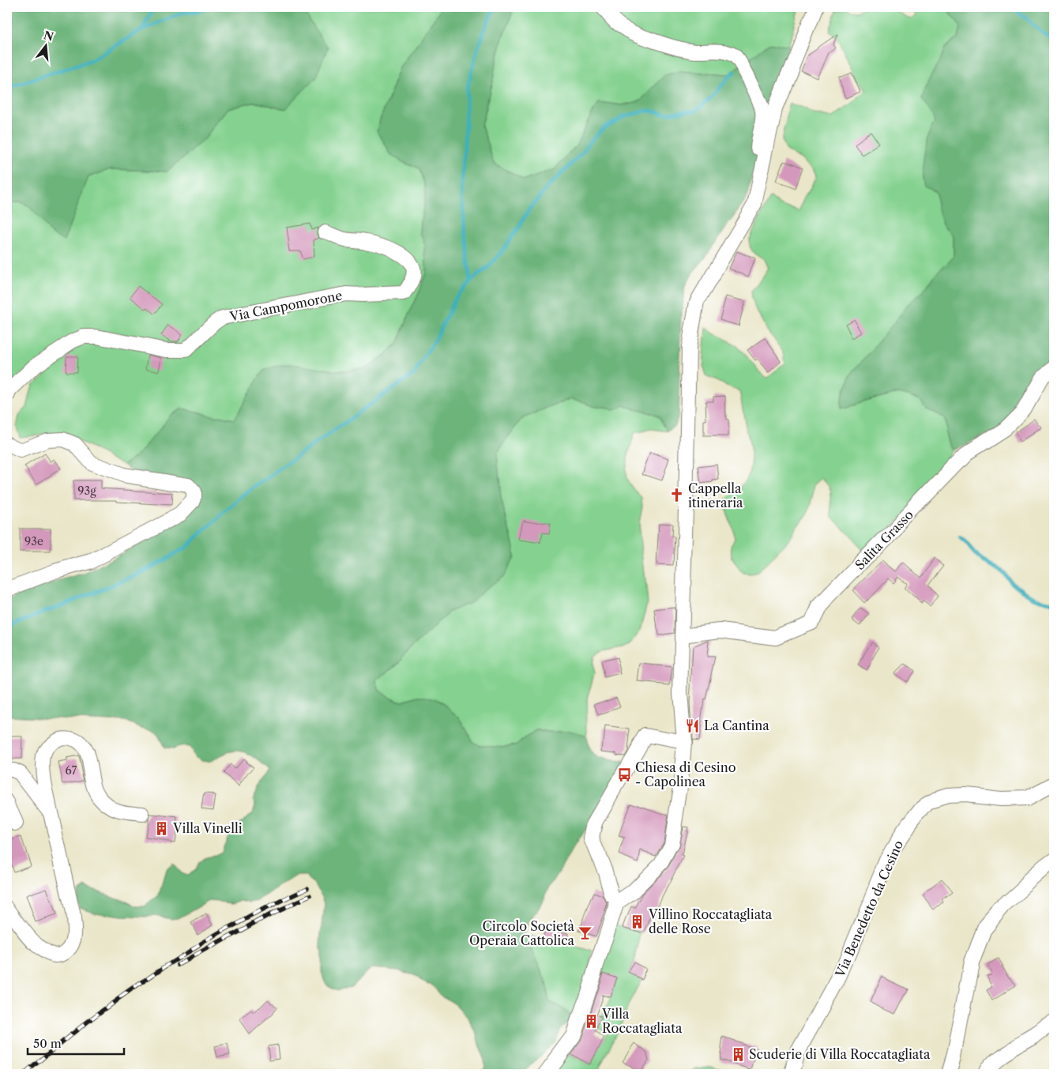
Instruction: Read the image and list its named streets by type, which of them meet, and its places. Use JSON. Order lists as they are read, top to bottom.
{
  "streets": {
    "street": ["Via Campomorone", "Salita Grasso", "Via Benedetto da Cesino"]
  },
  "places": {
    "church": ["Cappella itineraria"],
    "restaurant": ["La Cantina"],
    "bus stop": ["Chiesa di Cesino - Capolinea"],
    "building": [
      "Villa Vinelli",
      "Villino Roccatagliata delle Rose",
      "Villa Roccatagliata",
      "Scuderie di Villa Roccatagliata"
    ],
    "bar": ["Circolo Società Operaia Cattolica"]
  },
  "house_numbers": ["93g", "93e", "67"],
  "scale_bar": "50 m",
  "north": "top"
}
